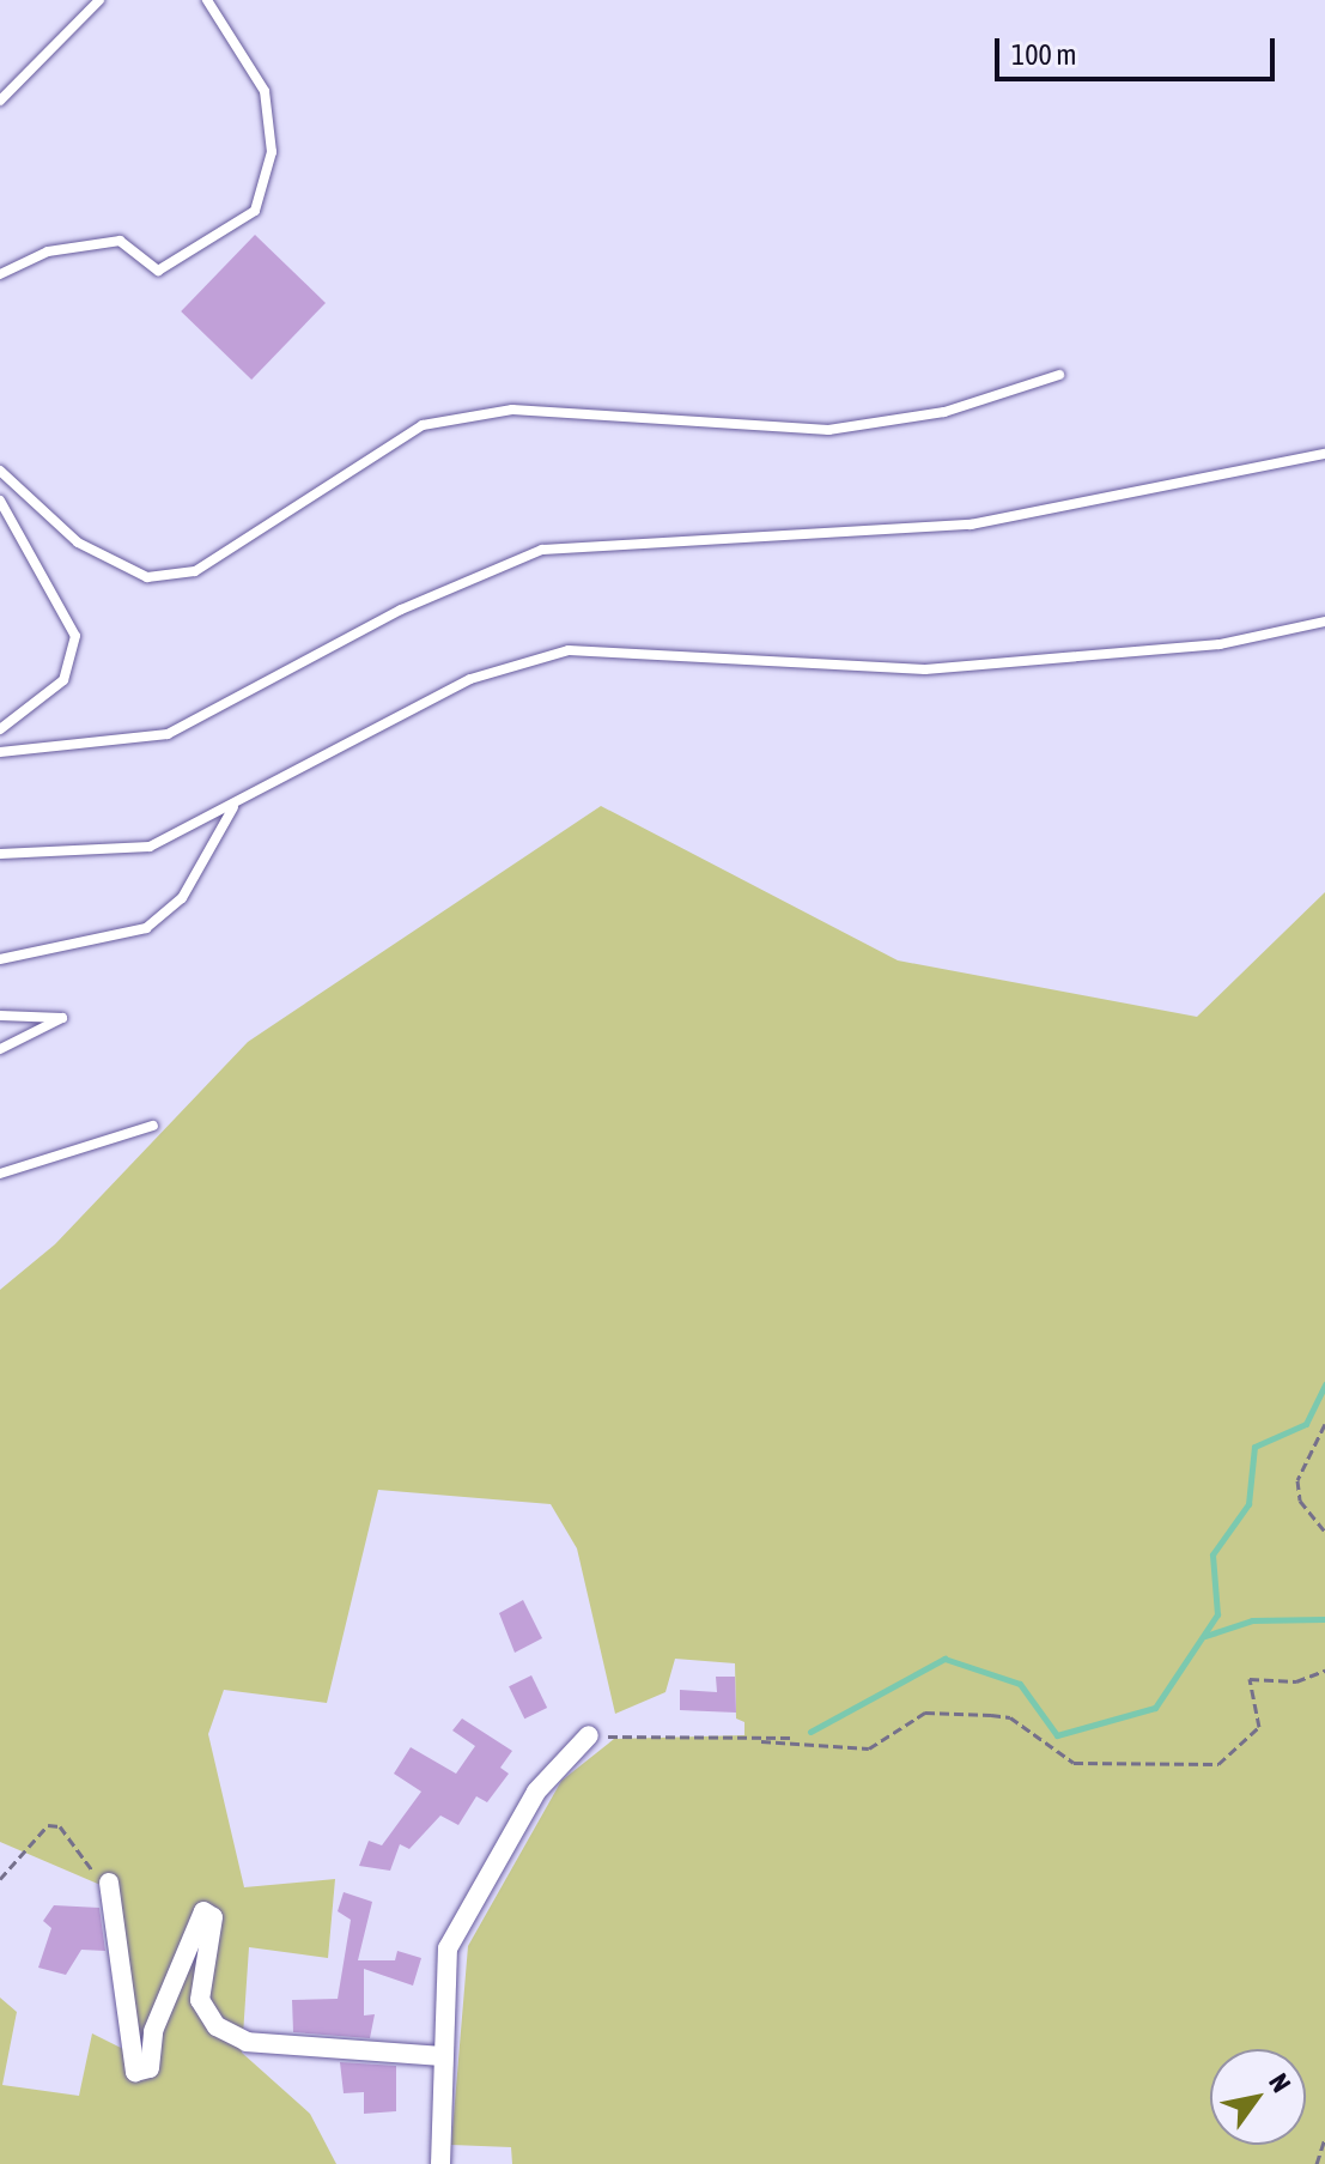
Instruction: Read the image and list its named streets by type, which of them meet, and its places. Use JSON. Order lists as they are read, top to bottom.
{
  "scale_bar": "100 m",
  "north": "top right"
}
